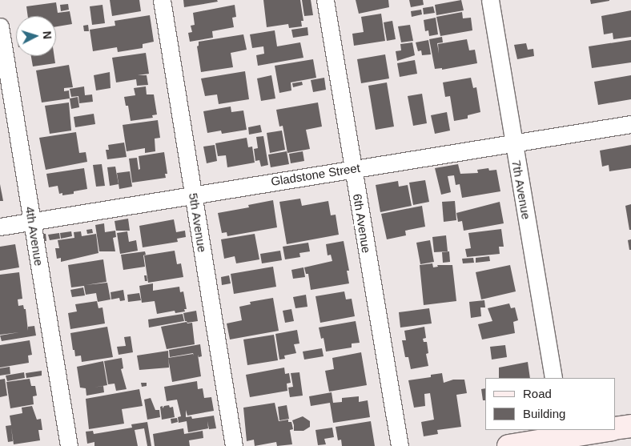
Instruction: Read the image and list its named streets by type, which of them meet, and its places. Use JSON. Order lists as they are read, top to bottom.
{
  "streets": {
    "street": [
      "Gladstone Street",
      "7th Avenue",
      "5th Avenue",
      "6th Avenue",
      "4th Avenue"
    ]
  },
  "crossings": [
    ["Gladstone Street", "7th Avenue"],
    ["Gladstone Street", "5th Avenue"],
    ["Gladstone Street", "6th Avenue"],
    ["Gladstone Street", "4th Avenue"]
  ],
  "legend": ["Road", "Building"],
  "north": "right"
}
